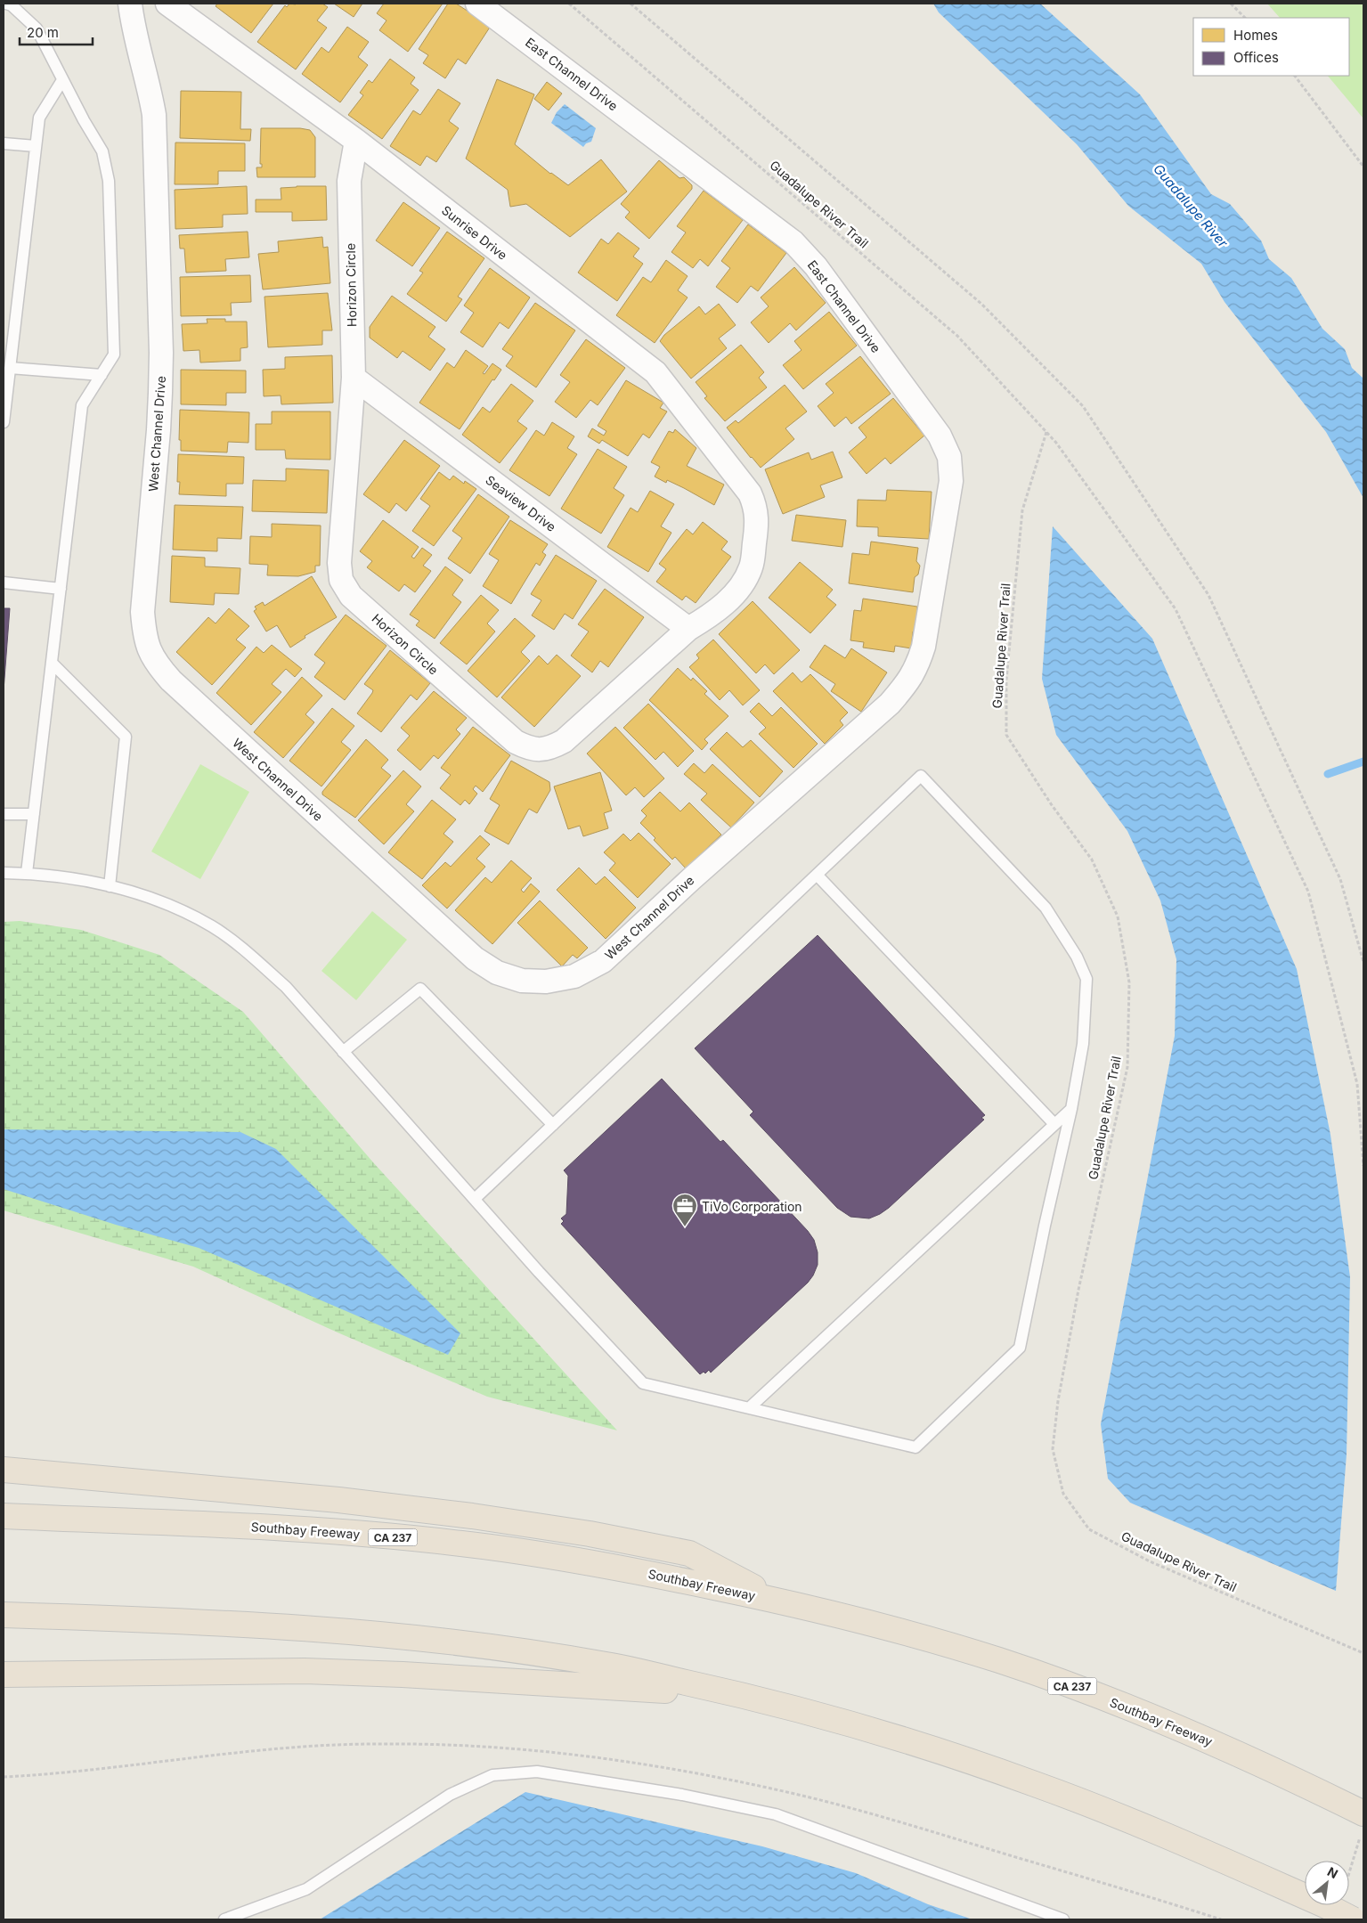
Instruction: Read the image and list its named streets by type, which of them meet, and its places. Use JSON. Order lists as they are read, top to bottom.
{
  "streets": {
    "highway": ["Southbay Freeway", "CA 237"],
    "street": [
      "East Channel Drive",
      "Sunrise Drive",
      "Horizon Circle",
      "West Channel Drive",
      "Seaview Drive"
    ],
    "path": ["Guadalupe River Trail"]
  },
  "crossings": [
    ["East Channel Drive", "West Channel Drive"],
    ["Sunrise Drive", "Horizon Circle"],
    ["Horizon Circle", "Seaview Drive"]
  ],
  "water": ["Guadalupe River"],
  "places": {
    "office": ["TiVo Corporation"]
  },
  "legend": ["Homes", "Offices"],
  "scale_bar": "20 m",
  "north": "top right"
}
